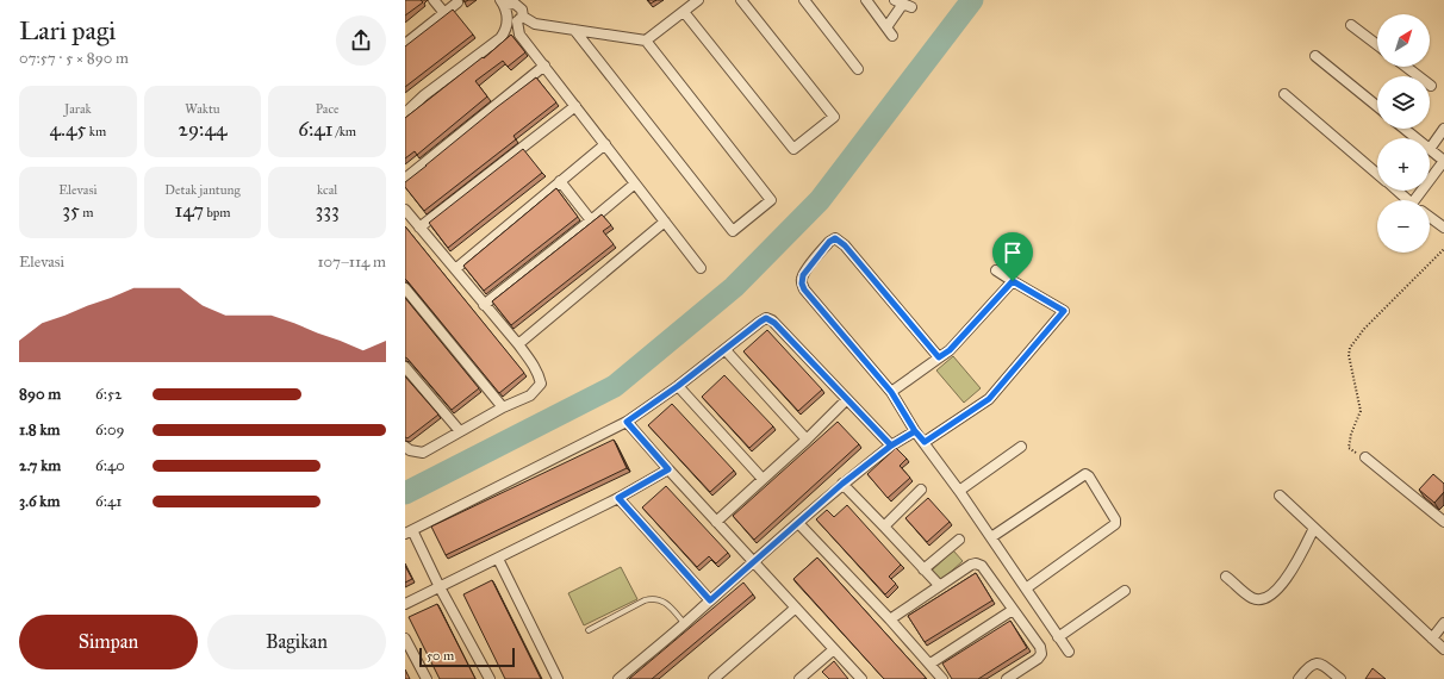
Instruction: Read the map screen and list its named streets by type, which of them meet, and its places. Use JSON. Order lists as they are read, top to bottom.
{
  "scale_bar": "50 m",
  "north": "top right",
  "page": {
    "heading": ["Lari pagi", "07:57 · 5 × 890 m"],
    "map_buttons": ["+", "−"],
    "stats": [
      ["Jarak", "4.45 km"],
      ["Waktu", "29:44"],
      ["Pace", "6:41 /km"],
      ["Elevasi", "35 m"],
      ["Detak jantung", "147 bpm"],
      ["kcal", "333"]
    ],
    "chart": ["Elevasi", "107–114 m"],
    "list": [
      {
        "name": "890 m",
        "note": "6:52"
      },
      {
        "name": "1.8 km",
        "note": "6:09"
      },
      {
        "name": "2.7 km",
        "note": "6:40"
      },
      {
        "name": "3.6 km",
        "note": "6:41"
      }
    ],
    "buttons": ["Simpan", "Bagikan"],
    "scale": "50 m"
  }
}
